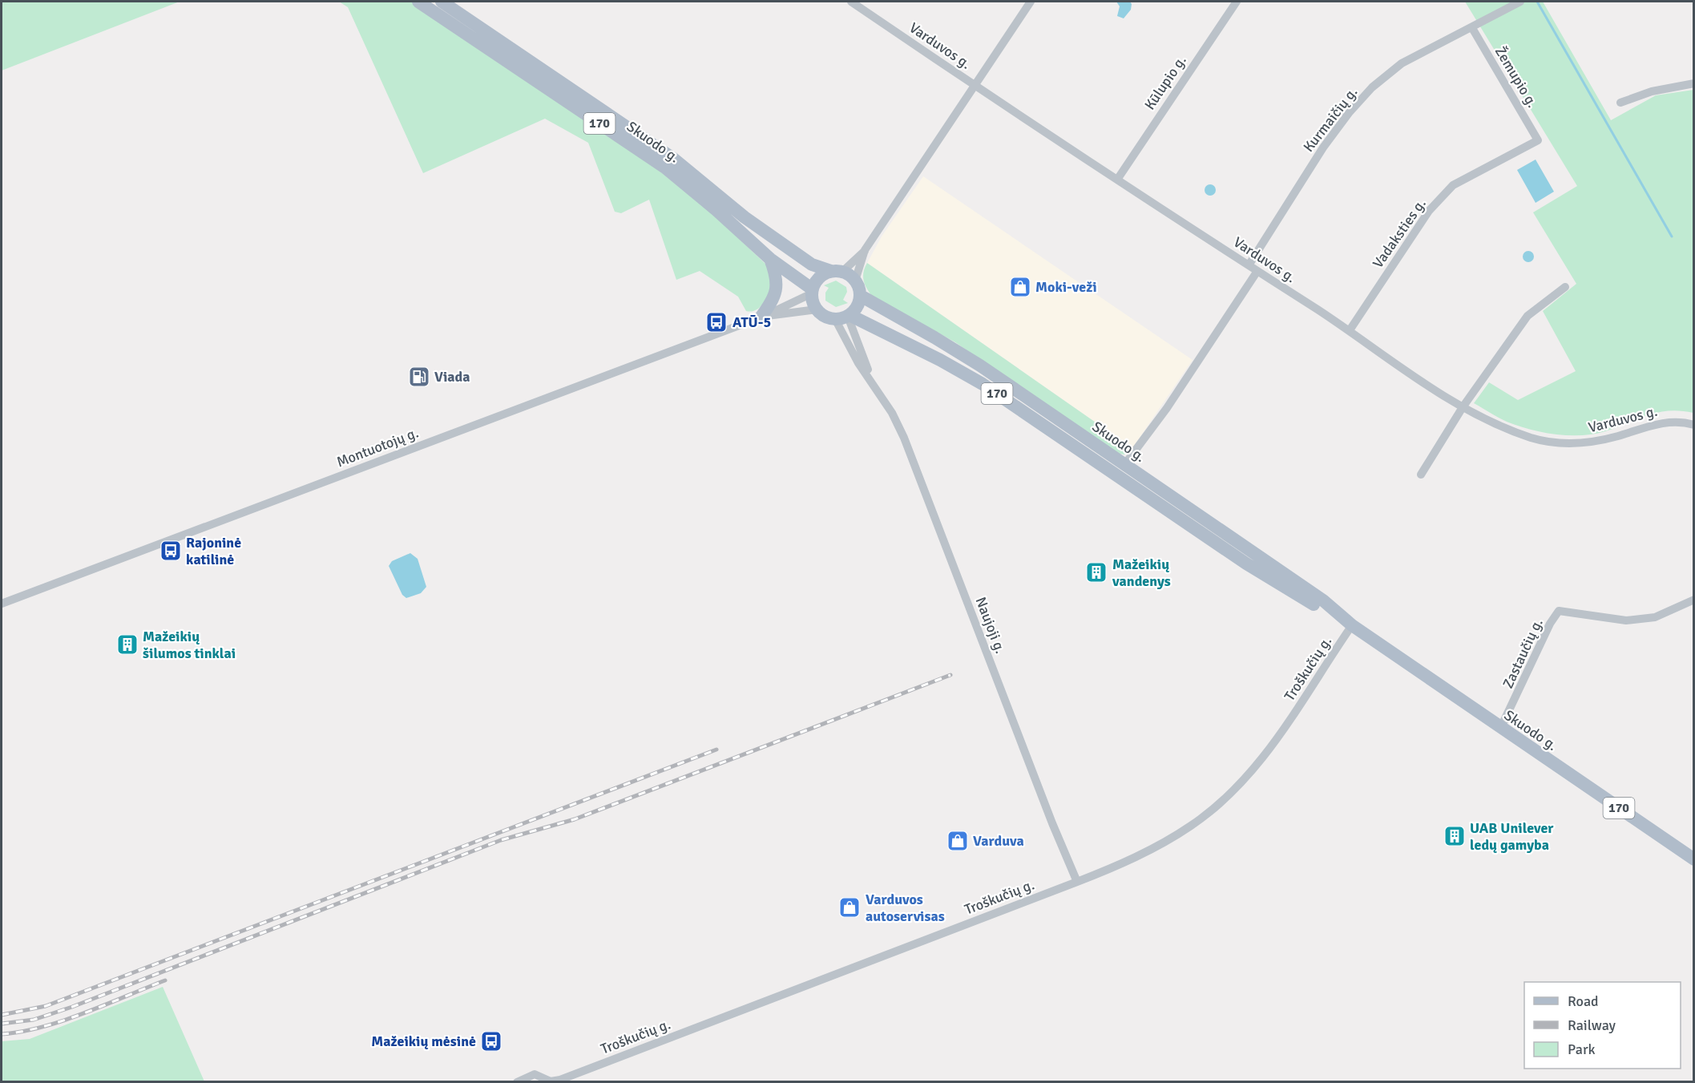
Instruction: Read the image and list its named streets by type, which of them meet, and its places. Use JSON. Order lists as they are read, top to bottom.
{
  "streets": {
    "main road": ["170", "Skuodo g."],
    "street": [
      "Varduvos g.",
      "Žemupio g.",
      "Kūlupio g.",
      "Kurmaičių g.",
      "Vadaksties g.",
      "Montuotojų g.",
      "Naujoji g.",
      "Zastaučių g.",
      "Troškučių g."
    ]
  },
  "crossings": [
    ["Varduvos g.", "Kūlupio g."],
    ["Varduvos g.", "Kurmaičių g."],
    ["Varduvos g.", "Vadaksties g."],
    ["Žemupio g.", "Kurmaičių g."],
    ["Žemupio g.", "Vadaksties g."],
    ["Skuodo g.", "Montuotojų g."],
    ["Skuodo g.", "Naujoji g."],
    ["Skuodo g.", "Zastaučių g."],
    ["Skuodo g.", "Troškučių g."],
    ["Montuotojų g.", "Naujoji g."],
    ["Naujoji g.", "Troškučių g."]
  ],
  "places": {
    "shop": ["Moki-veži", "Varduva", "Varduvos autoservisas"],
    "bus stop": ["ATŪ-5", "Rajoninė katilinė", "Mažeikių mėsinė"],
    "fuel station": ["Viada"],
    "building": ["Mažeikių vandenys", "Mažeikių šilumos tinklai", "UAB Unilever ledų gamyba"]
  },
  "legend": ["Road", "Railway", "Park"]
}
